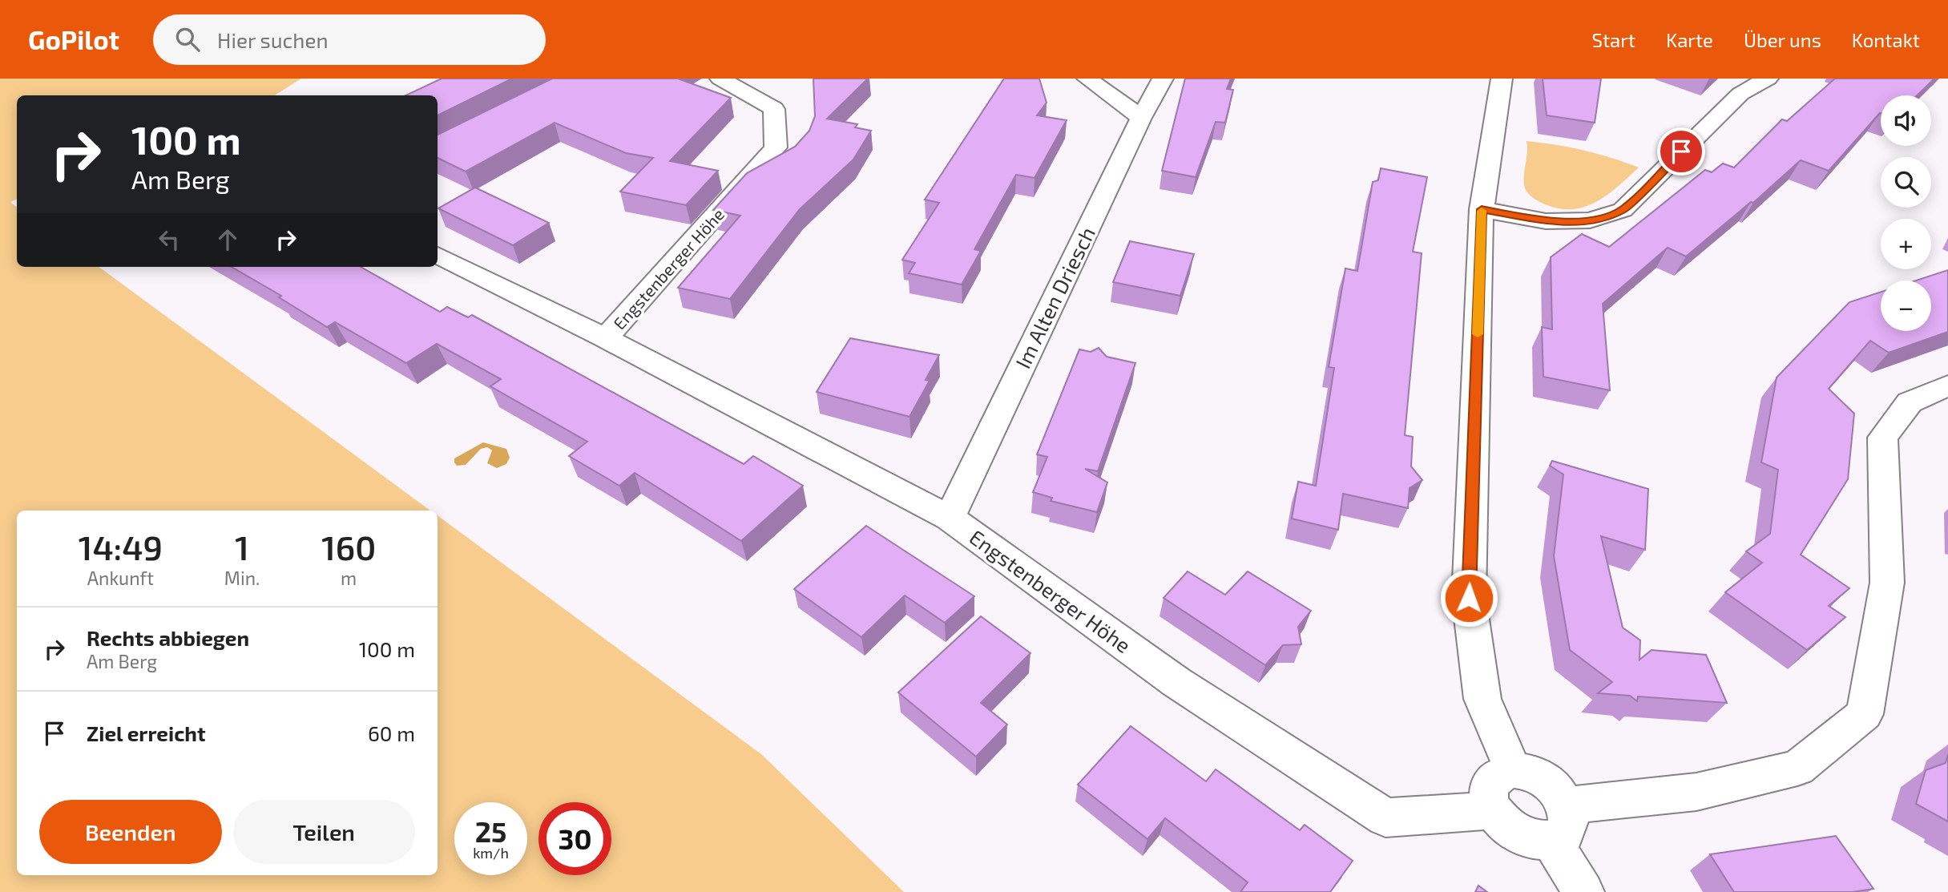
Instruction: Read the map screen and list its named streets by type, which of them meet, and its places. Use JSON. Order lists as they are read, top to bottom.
{
  "streets": {
    "street": ["Engstenberger Höhe", "Im Alten Driesch"]
  },
  "crossings": [
    ["Engstenberger Höhe", "Im Alten Driesch"]
  ],
  "page": {
    "header": "GoPilot",
    "search": "Hier suchen",
    "nav": [
      "Start",
      "Karte",
      "Über uns",
      "Kontakt"
    ],
    "map_buttons": ["+", "−"],
    "turn": ["100 m", "Am Berg"],
    "eta": [
      "14:49",
      "Ankunft",
      "1",
      "Min.",
      "160",
      "m"
    ],
    "list": [
      {
        "name": "Rechts abbiegen",
        "note": "Am Berg",
        "value": "100 m"
      },
      {
        "name": "Ziel erreicht",
        "value": "60 m"
      }
    ],
    "buttons": ["Beenden", "Teilen"],
    "speed": "25 km/h",
    "limit": "30"
  }
}
